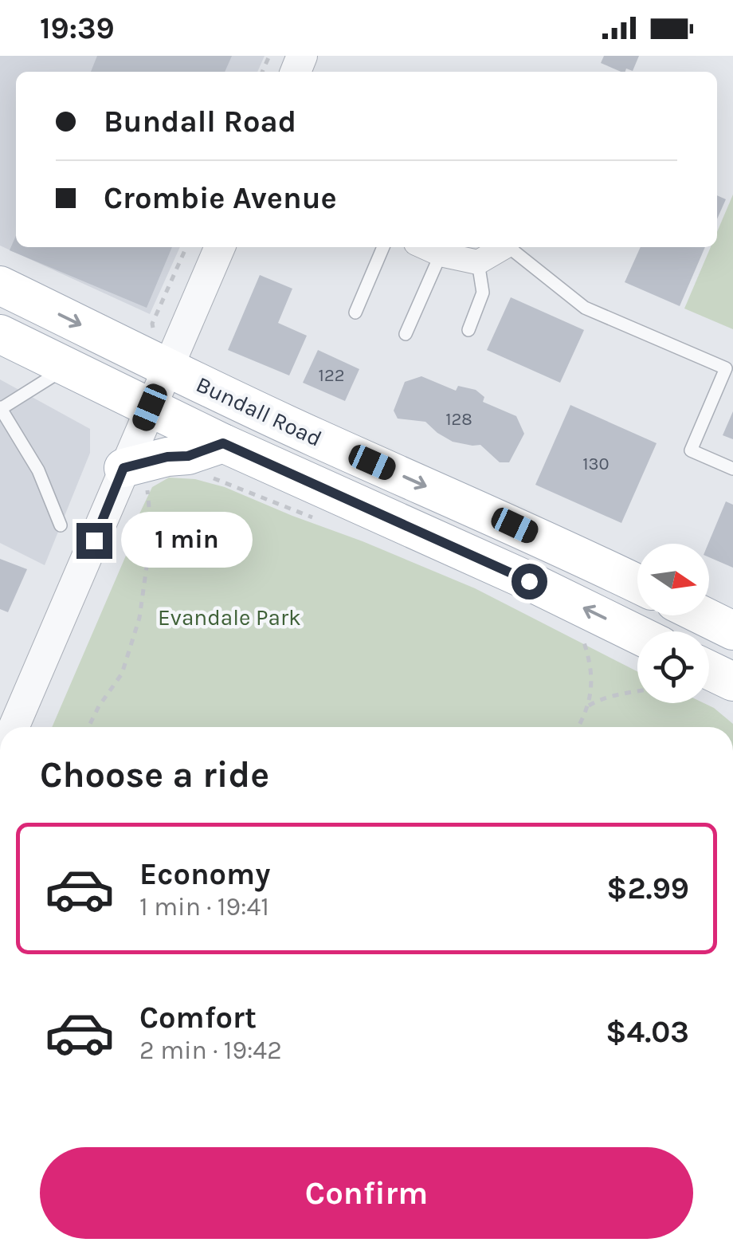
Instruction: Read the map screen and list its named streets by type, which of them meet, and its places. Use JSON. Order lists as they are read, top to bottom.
{
  "streets": {
    "main road": ["Bundall Road"]
  },
  "parks": ["Evandale Park"],
  "house_numbers": ["122", "128", "130"],
  "north": "right",
  "page": {
    "status": "19:39",
    "banner": ["Bundall Road", "Crombie Avenue"],
    "bubble": "1 min",
    "heading": "Choose a ride",
    "list": [
      {
        "name": "Economy",
        "note": "1 min · 19:41",
        "value": "$2.99"
      },
      {
        "name": "Comfort",
        "note": "2 min · 19:42",
        "value": "$4.03"
      }
    ],
    "buttons": "Confirm"
  }
}
